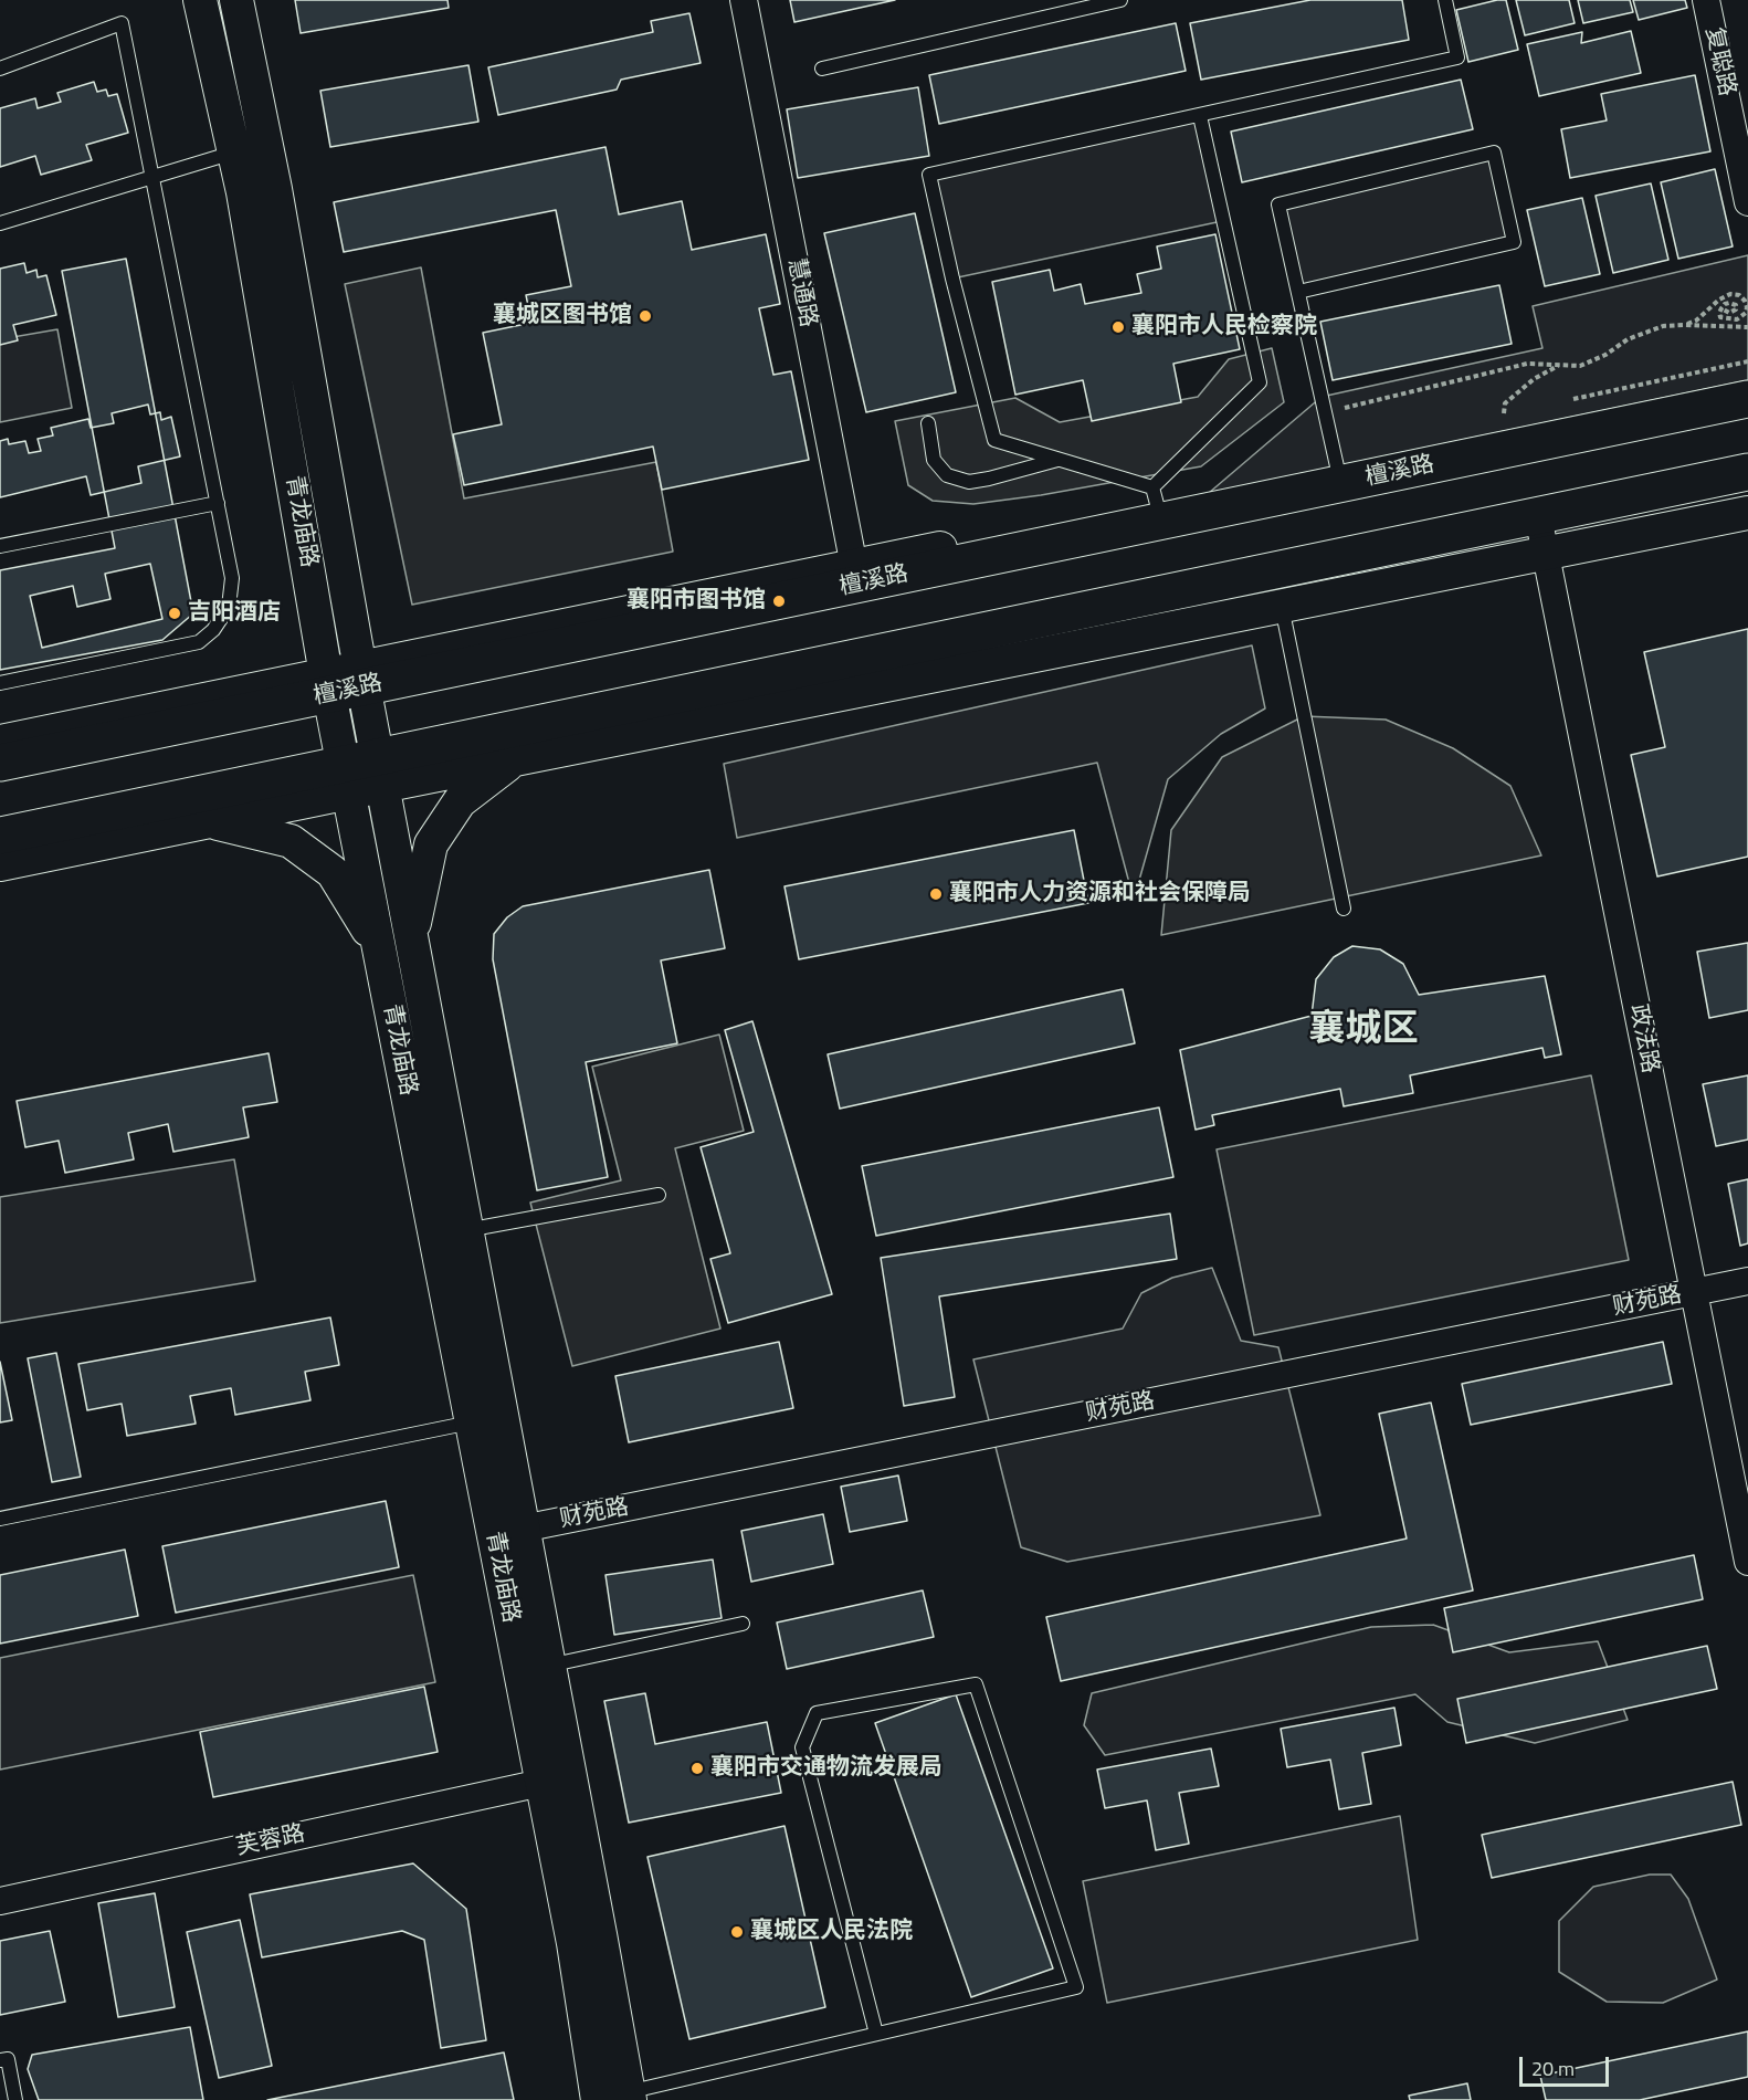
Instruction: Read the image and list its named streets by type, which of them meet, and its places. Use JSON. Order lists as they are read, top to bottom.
{
  "streets": {
    "main road": ["檀溪路"],
    "street": [
      "复聪路",
      "慧通路",
      "青龙庙路",
      "政法路",
      "财苑路",
      "芙蓉路"
    ]
  },
  "crossings": [
    ["慧通路", "檀溪路"],
    ["檀溪路", "青龙庙路"],
    ["青龙庙路", "财苑路"],
    ["青龙庙路", "芙蓉路"],
    ["政法路", "财苑路"]
  ],
  "districts": ["襄城区"],
  "places": [
    "襄城区图书馆",
    "襄阳市人民检察院",
    "襄阳市图书馆",
    "吉阳酒店",
    "襄阳市人力资源和社会保障局",
    "襄阳市交通物流发展局",
    "襄城区人民法院"
  ],
  "scale_bar": "20 m"
}
